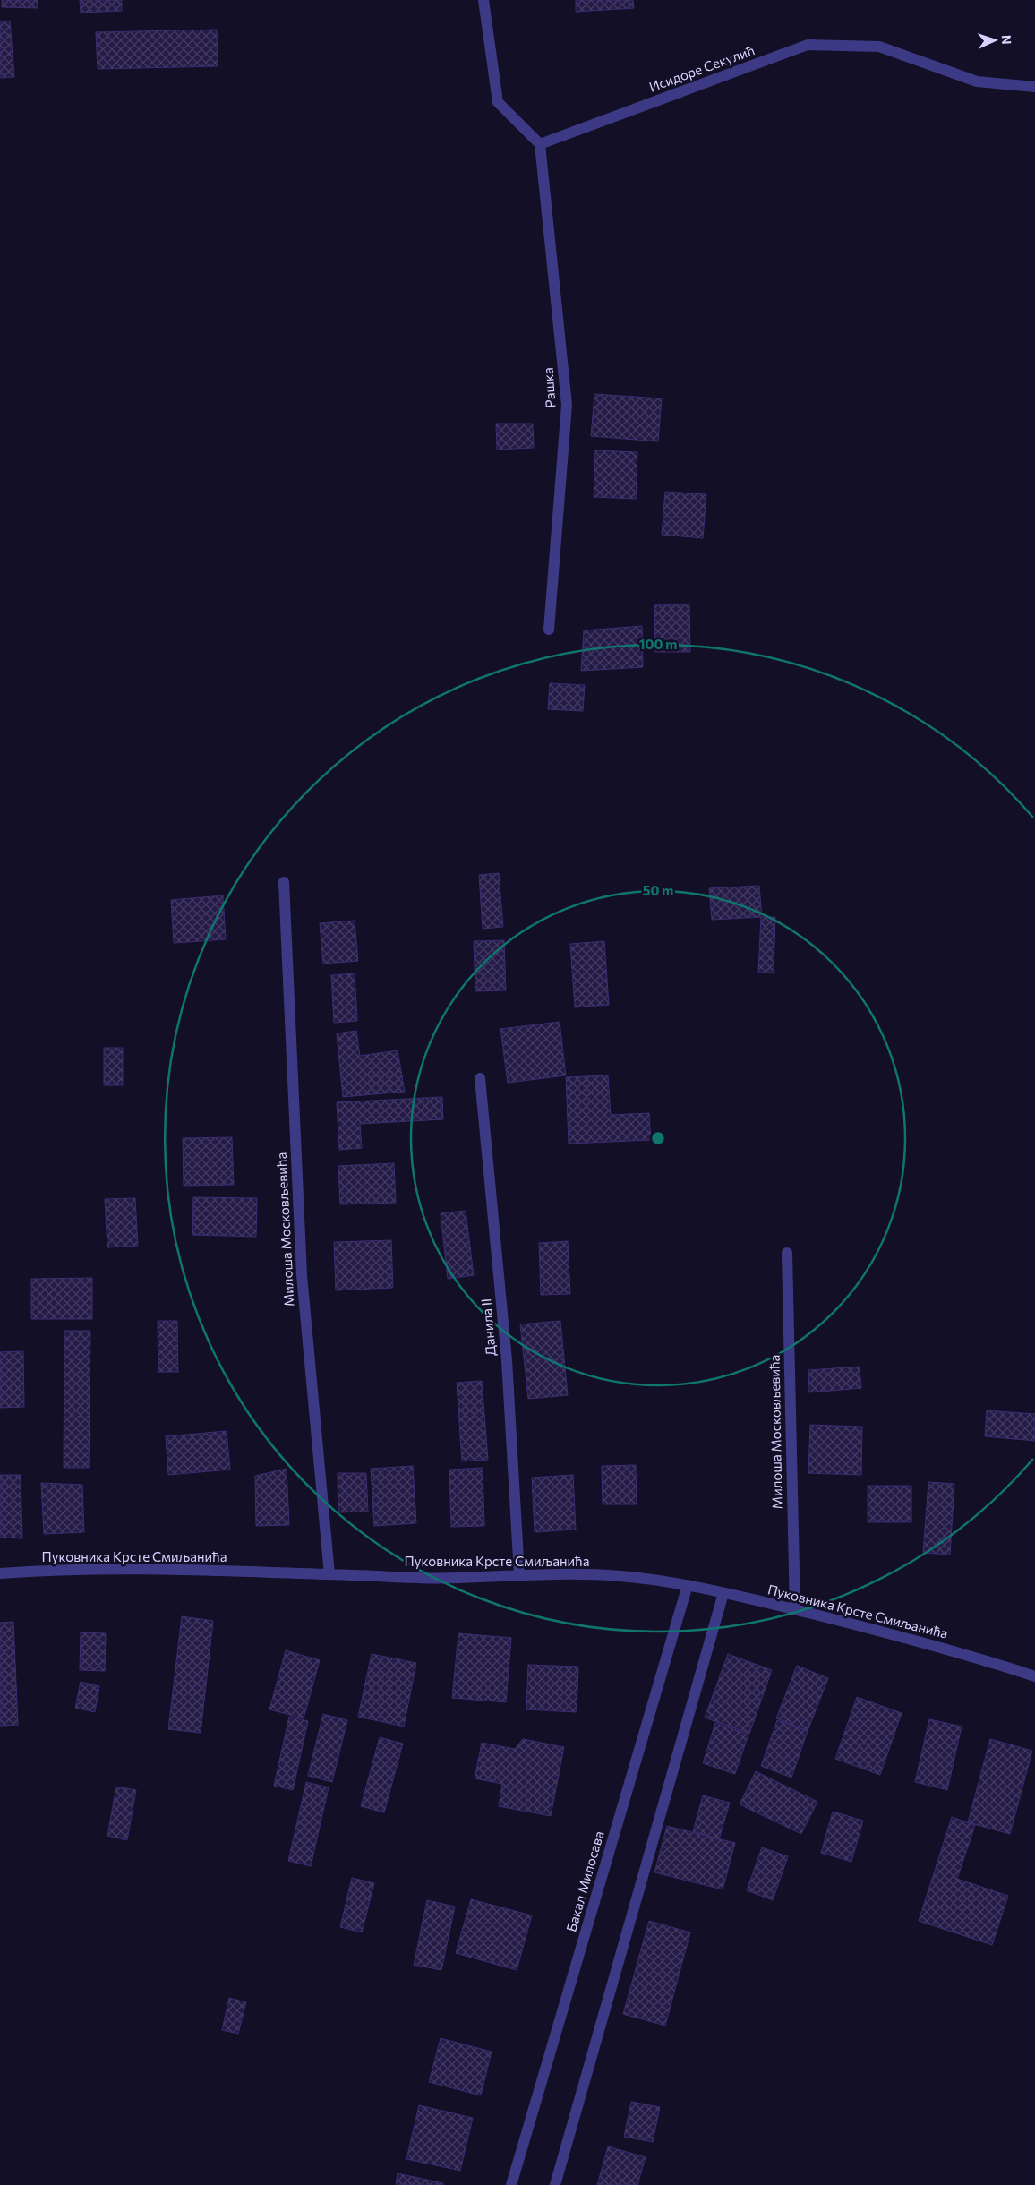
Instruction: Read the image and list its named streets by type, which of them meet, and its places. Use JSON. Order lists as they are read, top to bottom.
{
  "streets": {
    "street": [
      "Исидоре Секулић",
      "Рашка",
      "Милоша Московљевића",
      "Данила II",
      "Пуковника Крсте Смиљанића",
      "Бакал Милосава"
    ]
  },
  "crossings": [
    ["Исидоре Секулић", "Рашка"],
    ["Милоша Московљевића", "Пуковника Крсте Смиљанића"],
    ["Данила II", "Пуковника Крсте Смиљанића"],
    ["Пуковника Крсте Смиљанића", "Бакал Милосава"]
  ],
  "north": "right",
  "rings": ["100 m", "50 m"]
}
